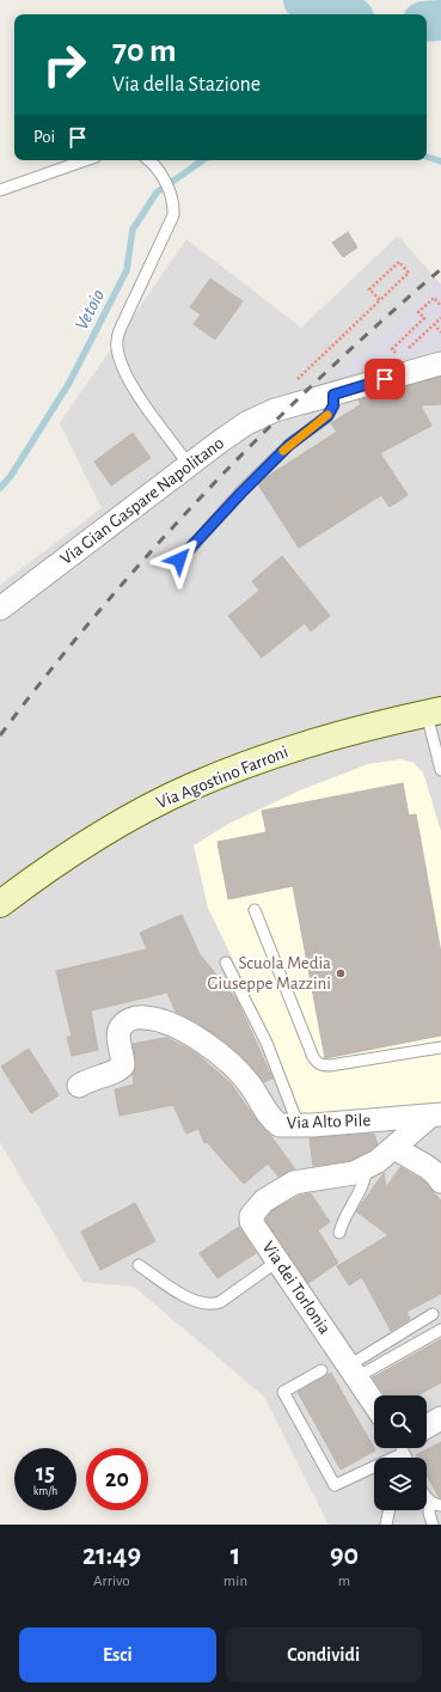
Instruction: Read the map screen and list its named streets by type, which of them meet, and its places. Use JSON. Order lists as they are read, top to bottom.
{
  "streets": {
    "street": [
      "Via Gian Gaspare Napolitano",
      "Via Agostino Farroni",
      "Via Alto Pile",
      "Via dei Torlonia"
    ]
  },
  "water": ["Vetoio"],
  "places": ["Scuola Media Giuseppe Mazzini"],
  "page": {
    "turn": ["70 m", "Via della Stazione"],
    "then": "Poi",
    "speed": "15 km/h",
    "limit": "20",
    "eta": [
      "21:49",
      "Arrivo",
      "1",
      "min",
      "90",
      "m"
    ],
    "buttons": ["Esci", "Condividi"]
  }
}
